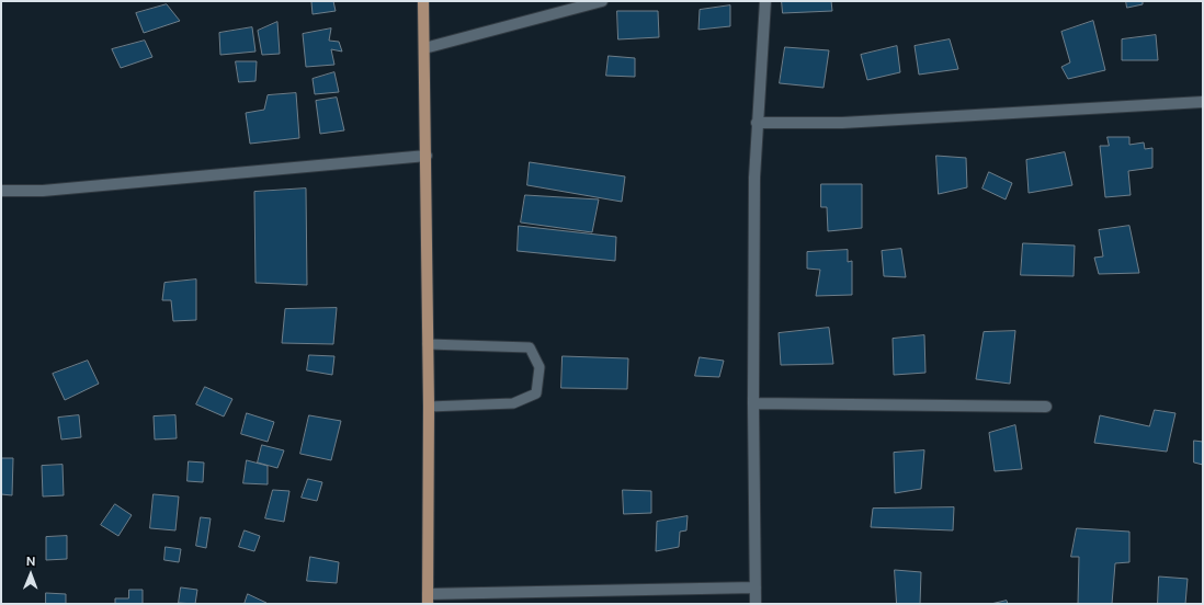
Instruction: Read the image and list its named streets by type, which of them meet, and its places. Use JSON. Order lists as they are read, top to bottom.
{
  "north": "top"
}
